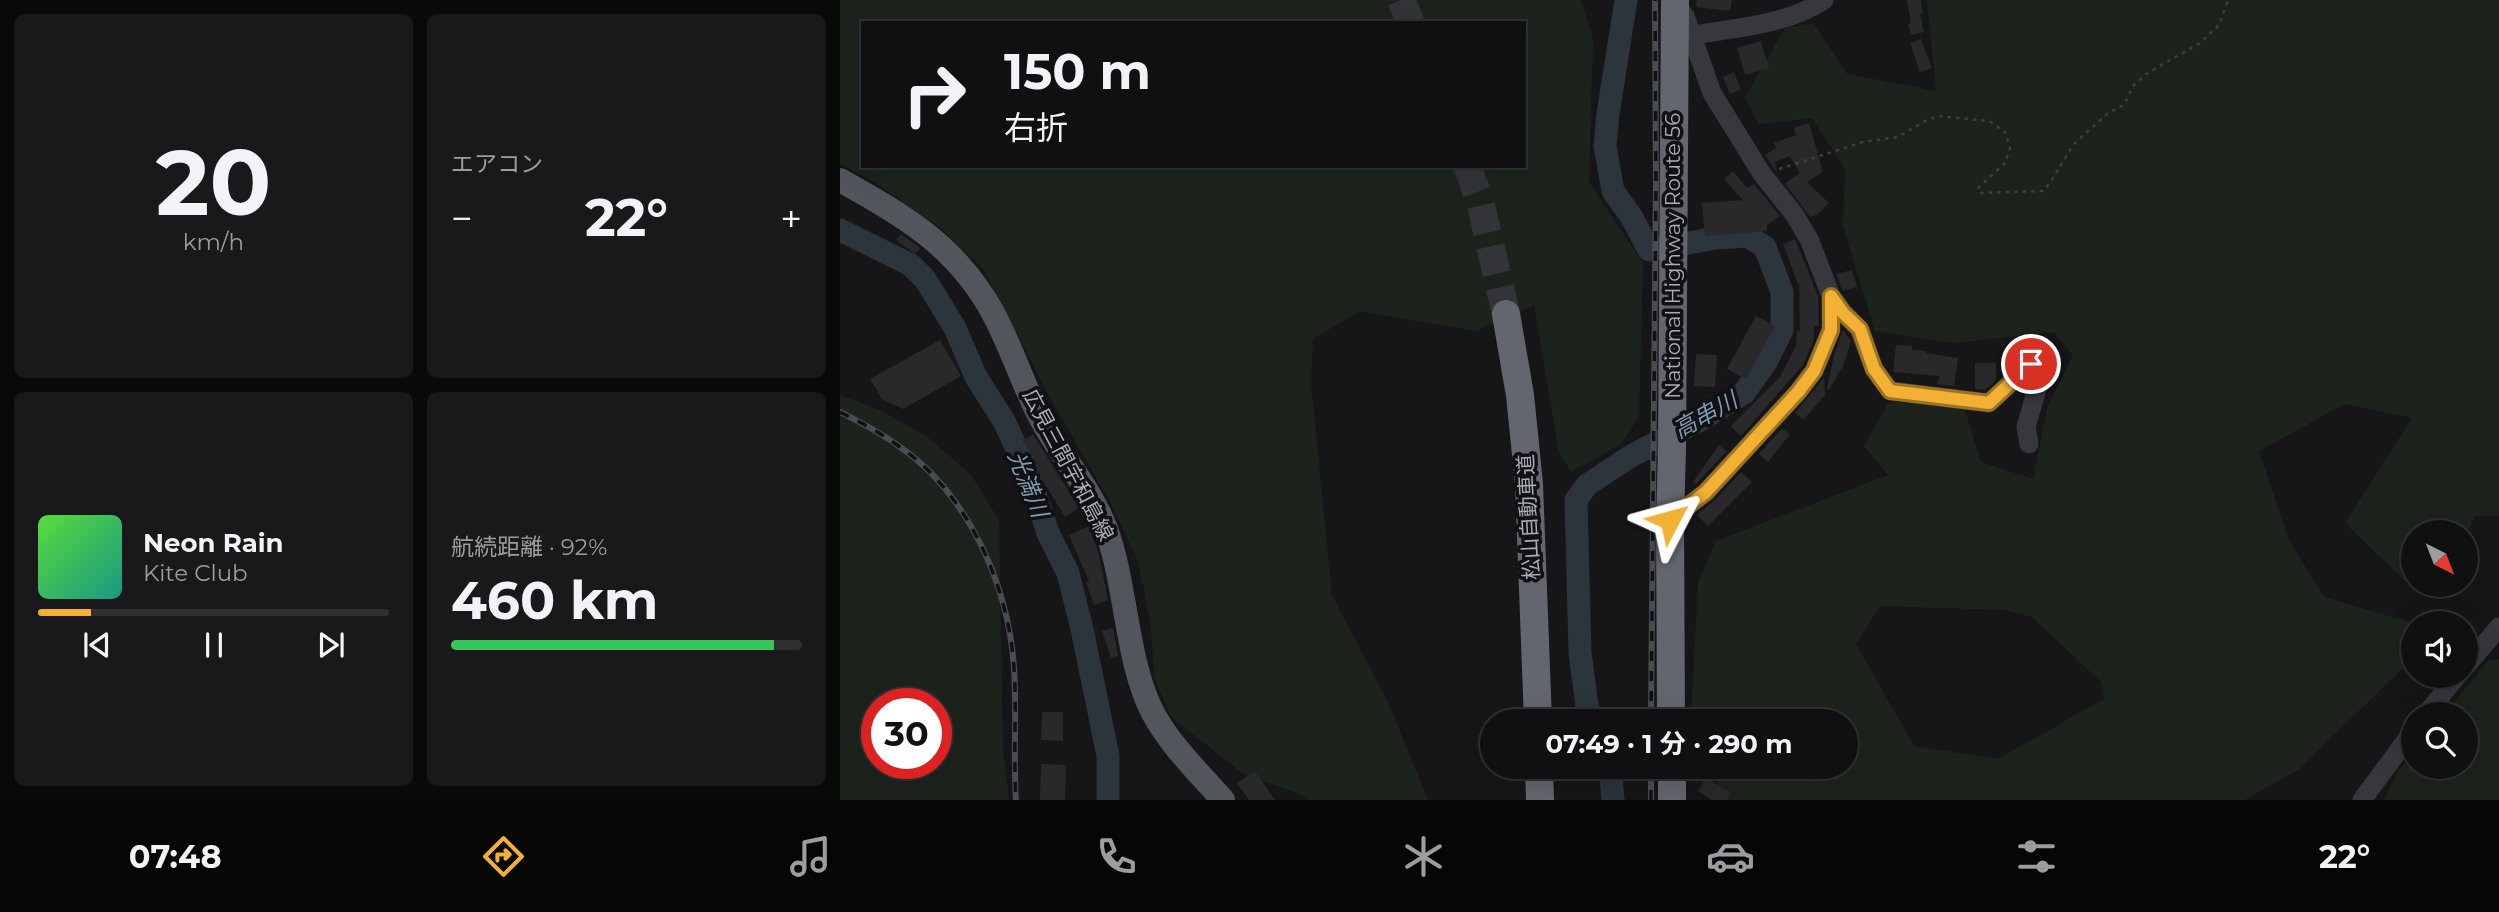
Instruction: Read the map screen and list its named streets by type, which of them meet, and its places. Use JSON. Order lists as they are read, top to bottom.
{
  "streets": {
    "highway": ["National Highway Route 56", "松山自動車道"],
    "main road": ["広見三間宇和島線"]
  },
  "water": ["高串川", "光満川"],
  "north": "bottom right",
  "page": {
    "tile": [
      ["20", "km/h"],
      "エアコン",
      ["航続距離 · 92%", "460 km"]
    ],
    "turn": ["150 m", "右折"],
    "heat": ["−", "22°", "+"],
    "song": ["Neon Rain", "Kite Club"],
    "limit": "30",
    "trip": "07:49 · 1 分 · 290 m",
    "tabs": ["07:48", "22°"]
  }
}
